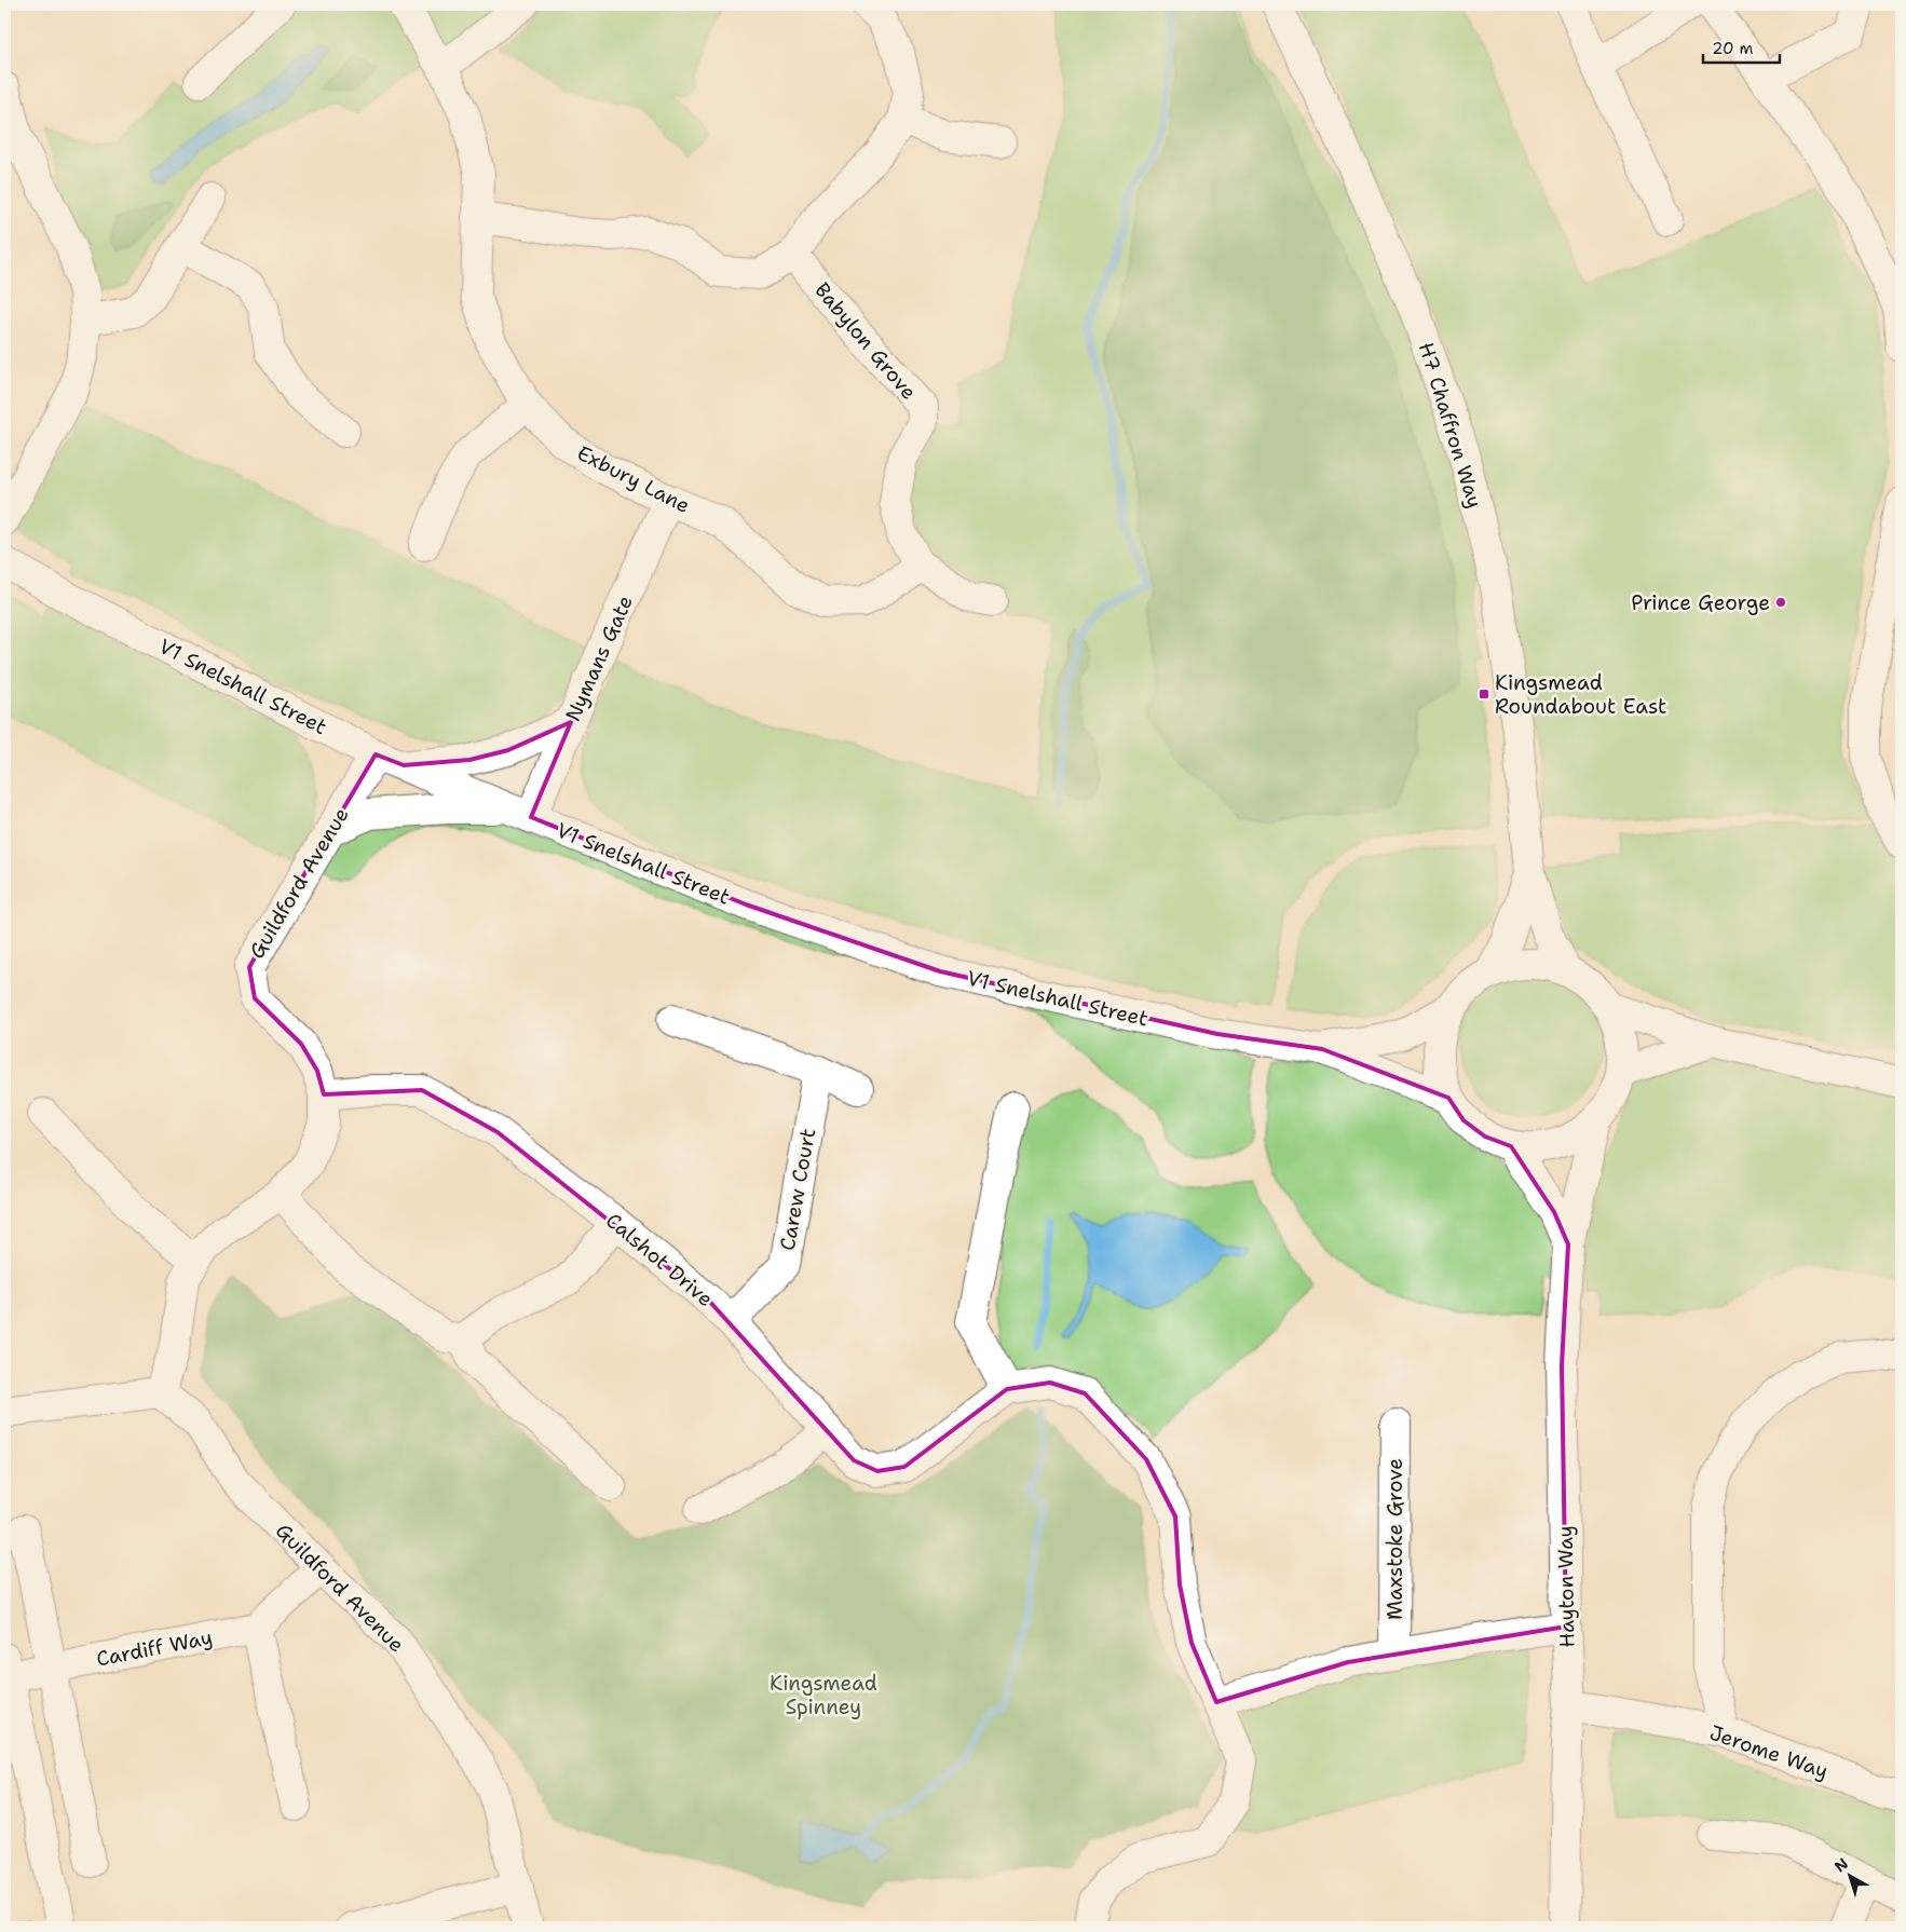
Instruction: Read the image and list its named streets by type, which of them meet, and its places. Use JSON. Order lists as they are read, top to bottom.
{
  "streets": {
    "street": [
      "Babylon Grove",
      "H7 Chaffron Way",
      "Exbury Lane",
      "Nymans Gate",
      "V1 Snelshall Street",
      "Guildford Avenue",
      "Carew Court",
      "Calshot Drive",
      "Maxstoke Grove",
      "Hayton Way",
      "Cardiff Way",
      "Jerome Way"
    ]
  },
  "crossings": [
    ["Babylon Grove", "Exbury Lane"],
    ["H7 Chaffron Way", "V1 Snelshall Street"],
    ["H7 Chaffron Way", "Hayton Way"],
    ["Exbury Lane", "Nymans Gate"],
    ["Nymans Gate", "V1 Snelshall Street"],
    ["V1 Snelshall Street", "Guildford Avenue"],
    ["V1 Snelshall Street", "Hayton Way"],
    ["Guildford Avenue", "Calshot Drive"],
    ["Carew Court", "Calshot Drive"],
    ["Hayton Way", "Jerome Way"]
  ],
  "parks": ["Kingsmead Spinney"],
  "places": {
    "other": ["Prince George"],
    "transit": ["Kingsmead Roundabout East"]
  },
  "scale_bar": "20 m",
  "north": "top left"
}
